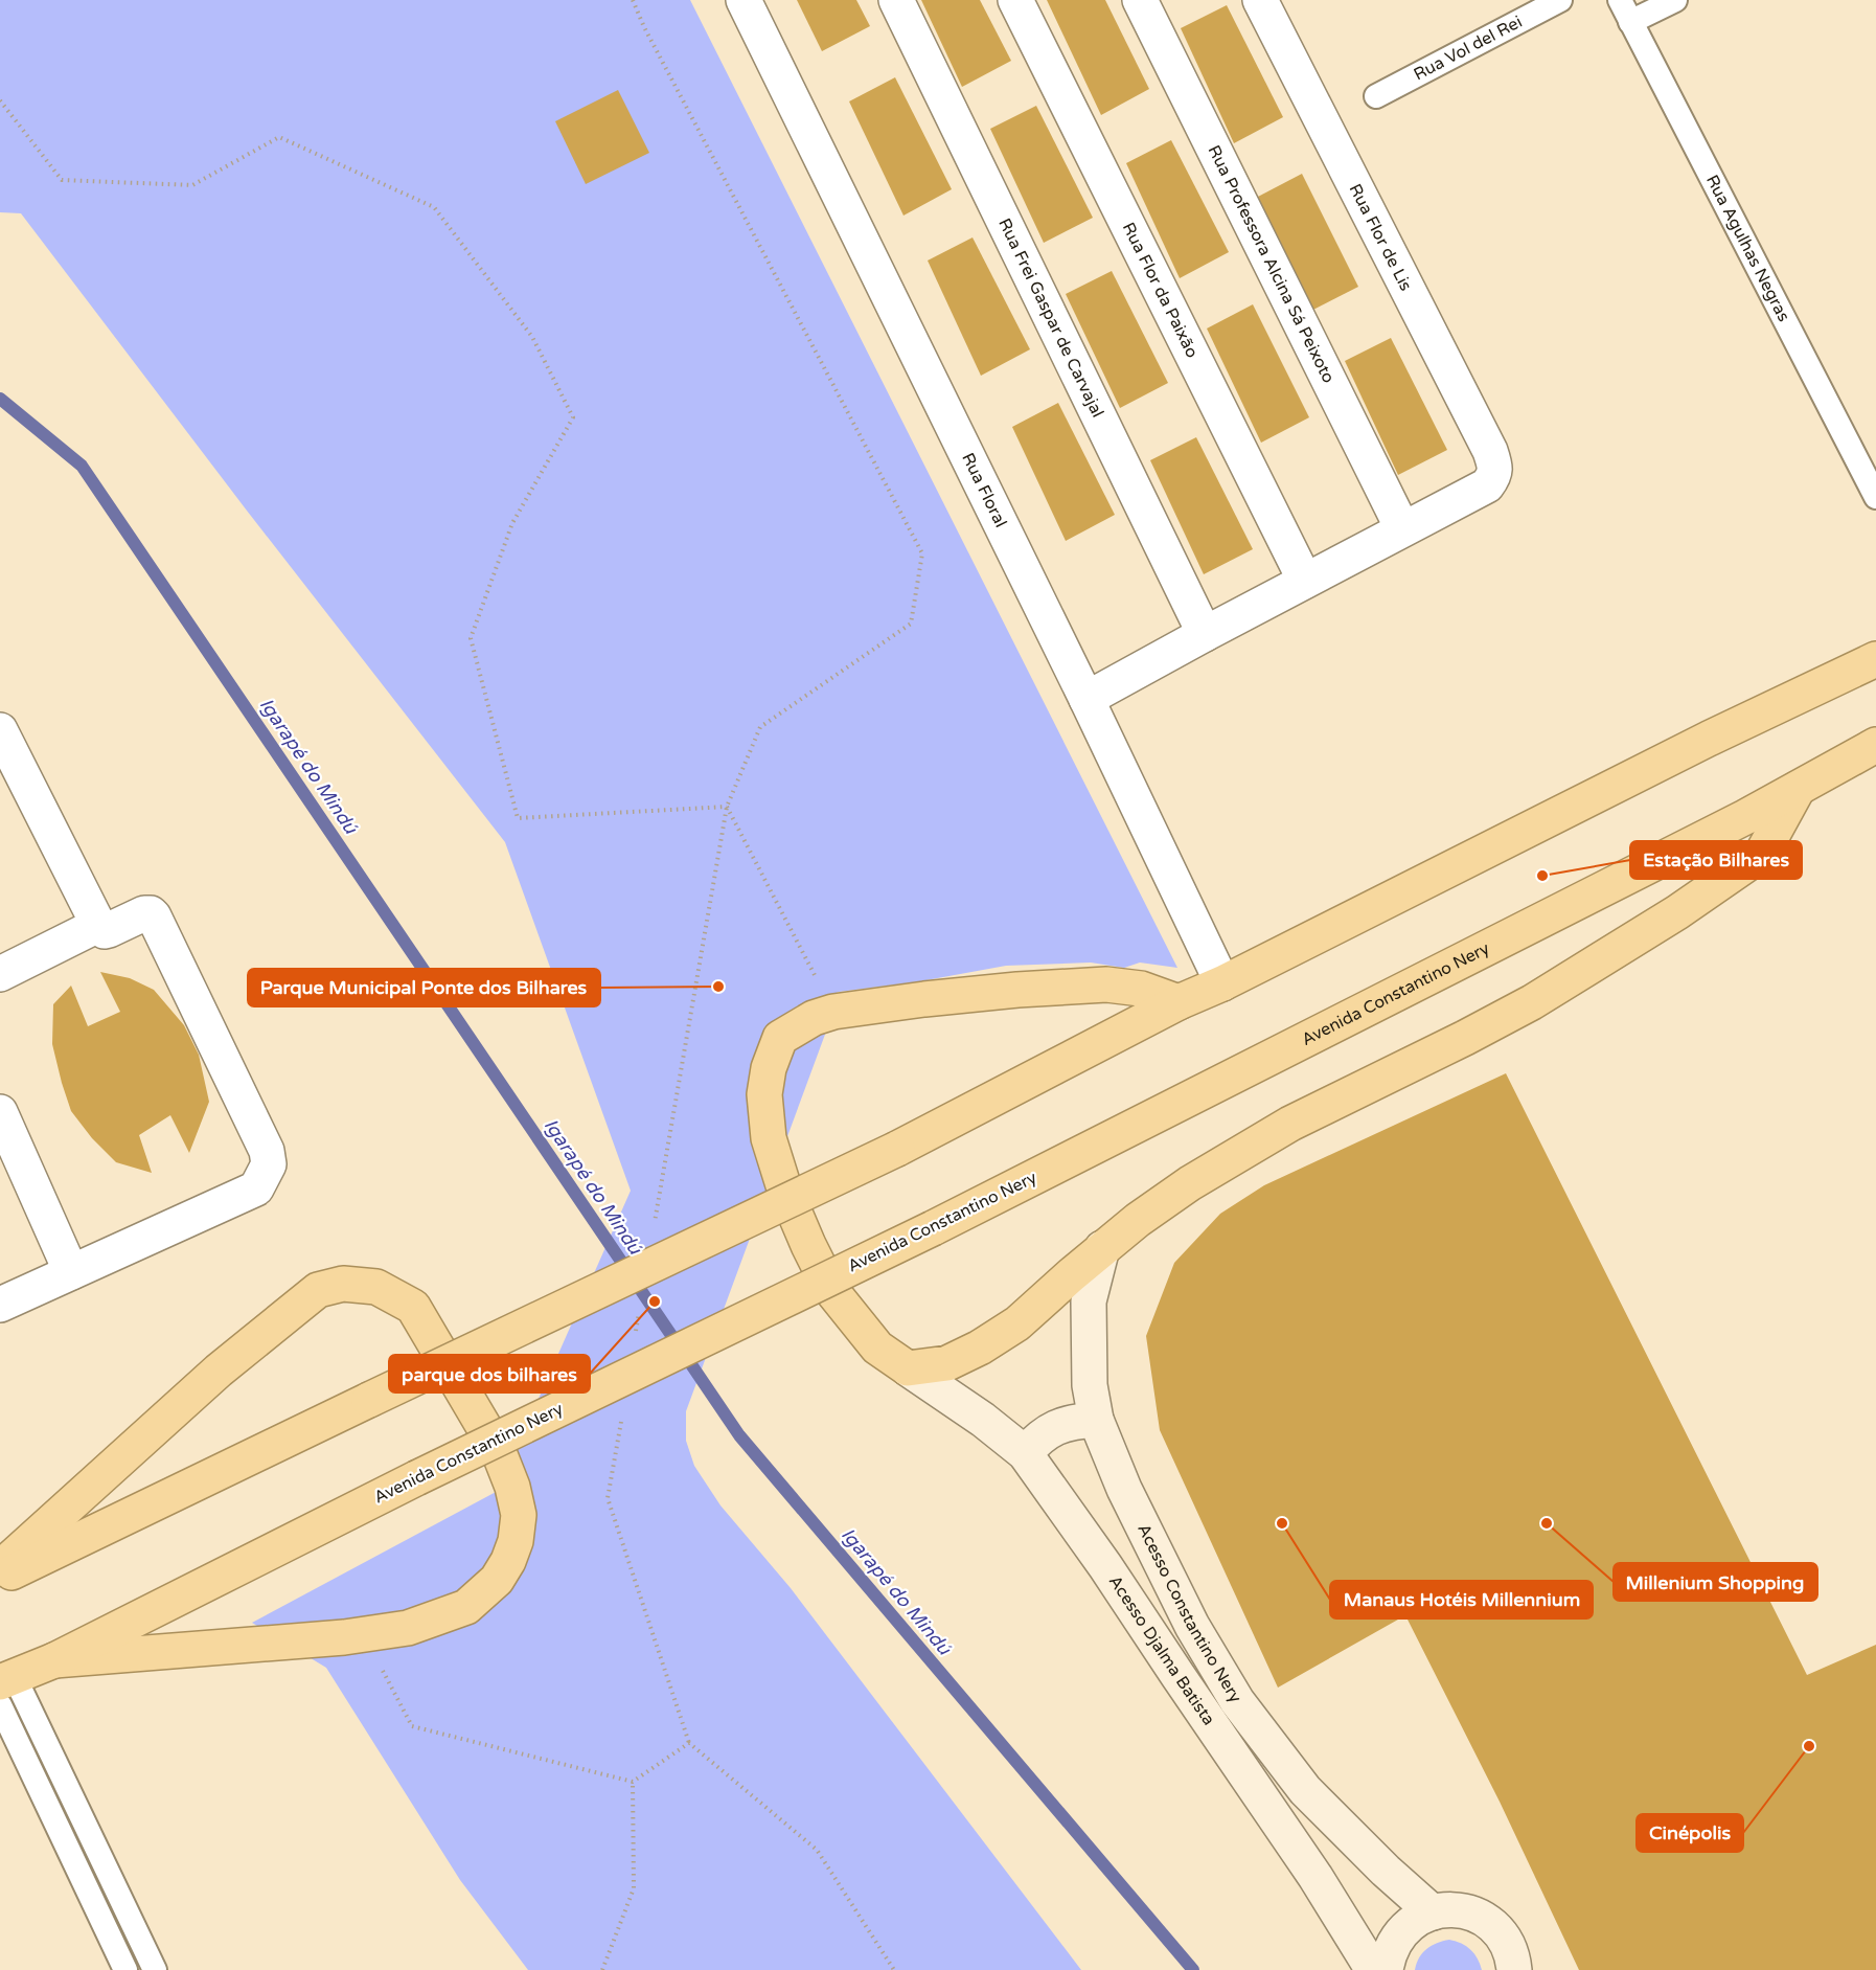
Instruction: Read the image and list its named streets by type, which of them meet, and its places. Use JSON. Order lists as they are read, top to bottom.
{
  "streets": {
    "highway": ["Avenida Constantino Nery"],
    "main road": ["Acesso Constantino Nery", "Acesso Djalma Batista"],
    "street": [
      "Rua Flor de Lis",
      "Rua Professora Alcina Sá Peixoto",
      "Rua Flor da Paixão",
      "Rua Frei Gaspar de Carvajal",
      "Rua Floral"
    ],
    "lane": ["Rua Vol del Rei", "Rua Agulhas Negras"]
  },
  "crossings": [
    ["Rua Flor de Lis", "Rua Professora Alcina Sá Peixoto"]
  ],
  "water": ["Igarapé do Mindú"],
  "places": [
    "Estação Bilhares",
    "Parque Municipal Ponte dos Bilhares",
    "parque dos bilhares",
    "Manaus Hotéis Millennium",
    "Millenium Shopping",
    "Cinépolis"
  ]
}
